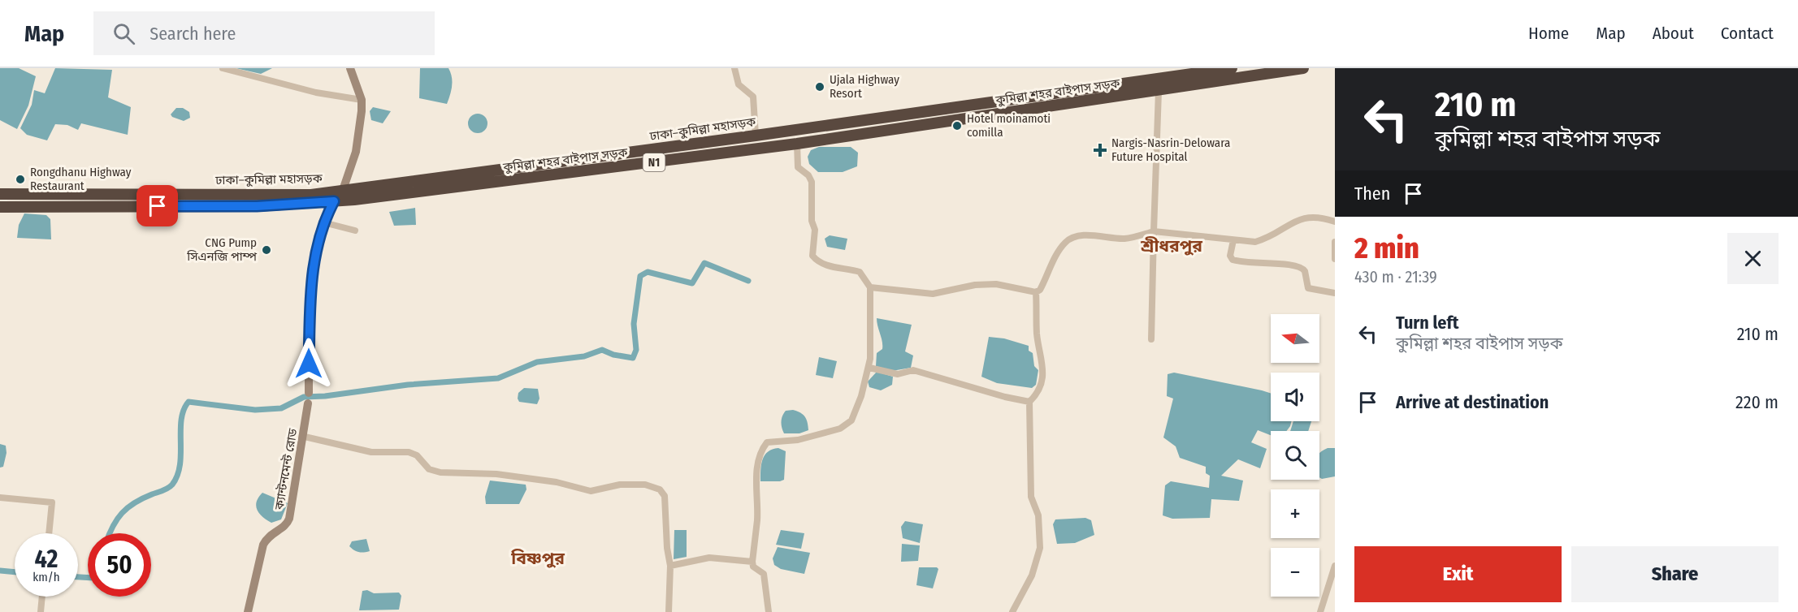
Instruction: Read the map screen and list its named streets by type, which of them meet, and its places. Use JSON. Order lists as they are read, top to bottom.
{
  "streets": {
    "highway": ["কুমিল্লা শহর বাইপাস সড়ক", "ঢাকা–কুমিল্লা মহাসড়ক", "N1"],
    "main road": ["ক্যান্টনমেন্ট রোড"]
  },
  "districts": ["শ্রীধরপুর", "বিষ্ণপুর"],
  "places": {
    "other": [
      "Ujala Highway Resort",
      "Hotel moinamoti comilla",
      "Rongdhanu Highway Restaurant",
      "CNG Pump সিএনজি পাম্প"
    ],
    "health": ["Nargis-Nasrin-Delowara Future Hospital"]
  },
  "north": "left",
  "page": {
    "header": "Map",
    "search": "Search here",
    "nav": [
      "Home",
      "Map",
      "About",
      "Contact"
    ],
    "turn": ["210 m", "কুমিল্লা শহর বাইপাস সড়ক"],
    "then": "Then",
    "heading": ["2 min", "430 m · 21:39"],
    "list": [
      {
        "name": "Turn left",
        "note": "কুমিল্লা শহর বাইপাস সড়ক",
        "value": "210 m"
      },
      {
        "name": "Arrive at destination",
        "value": "220 m"
      }
    ],
    "map_buttons": ["+", "−"],
    "speed": "42 km/h",
    "limit": "50",
    "buttons": ["Exit", "Share"]
  }
}
